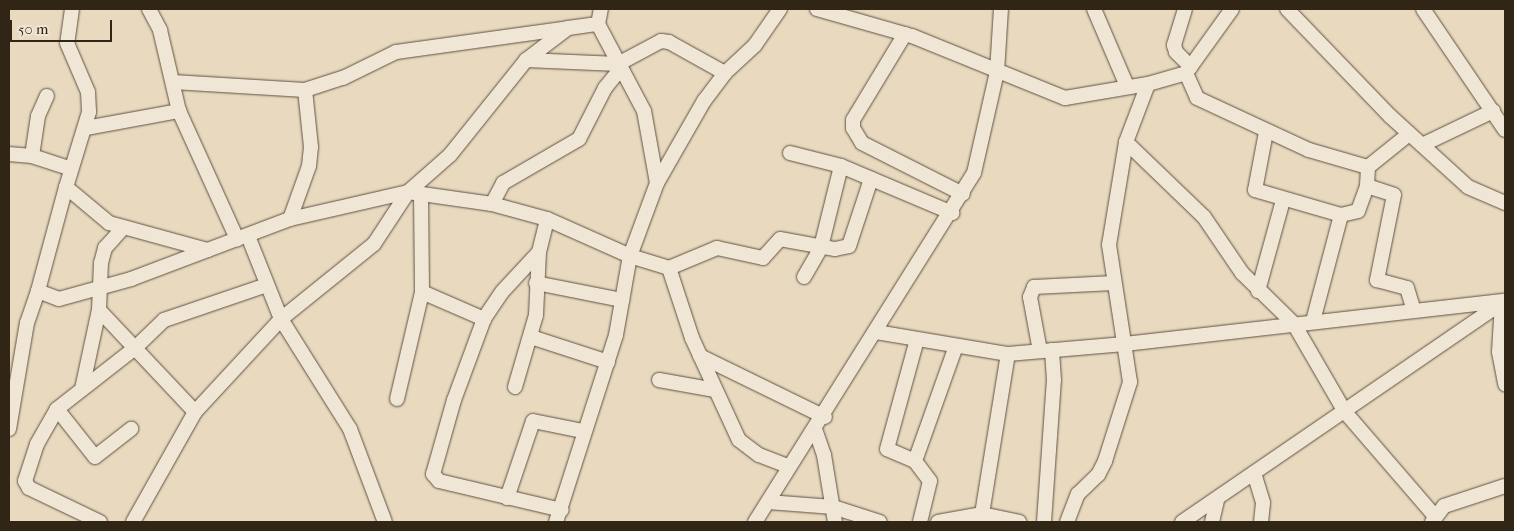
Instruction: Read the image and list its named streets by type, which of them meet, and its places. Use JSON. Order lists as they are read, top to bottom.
{
  "scale_bar": "50 m"
}
